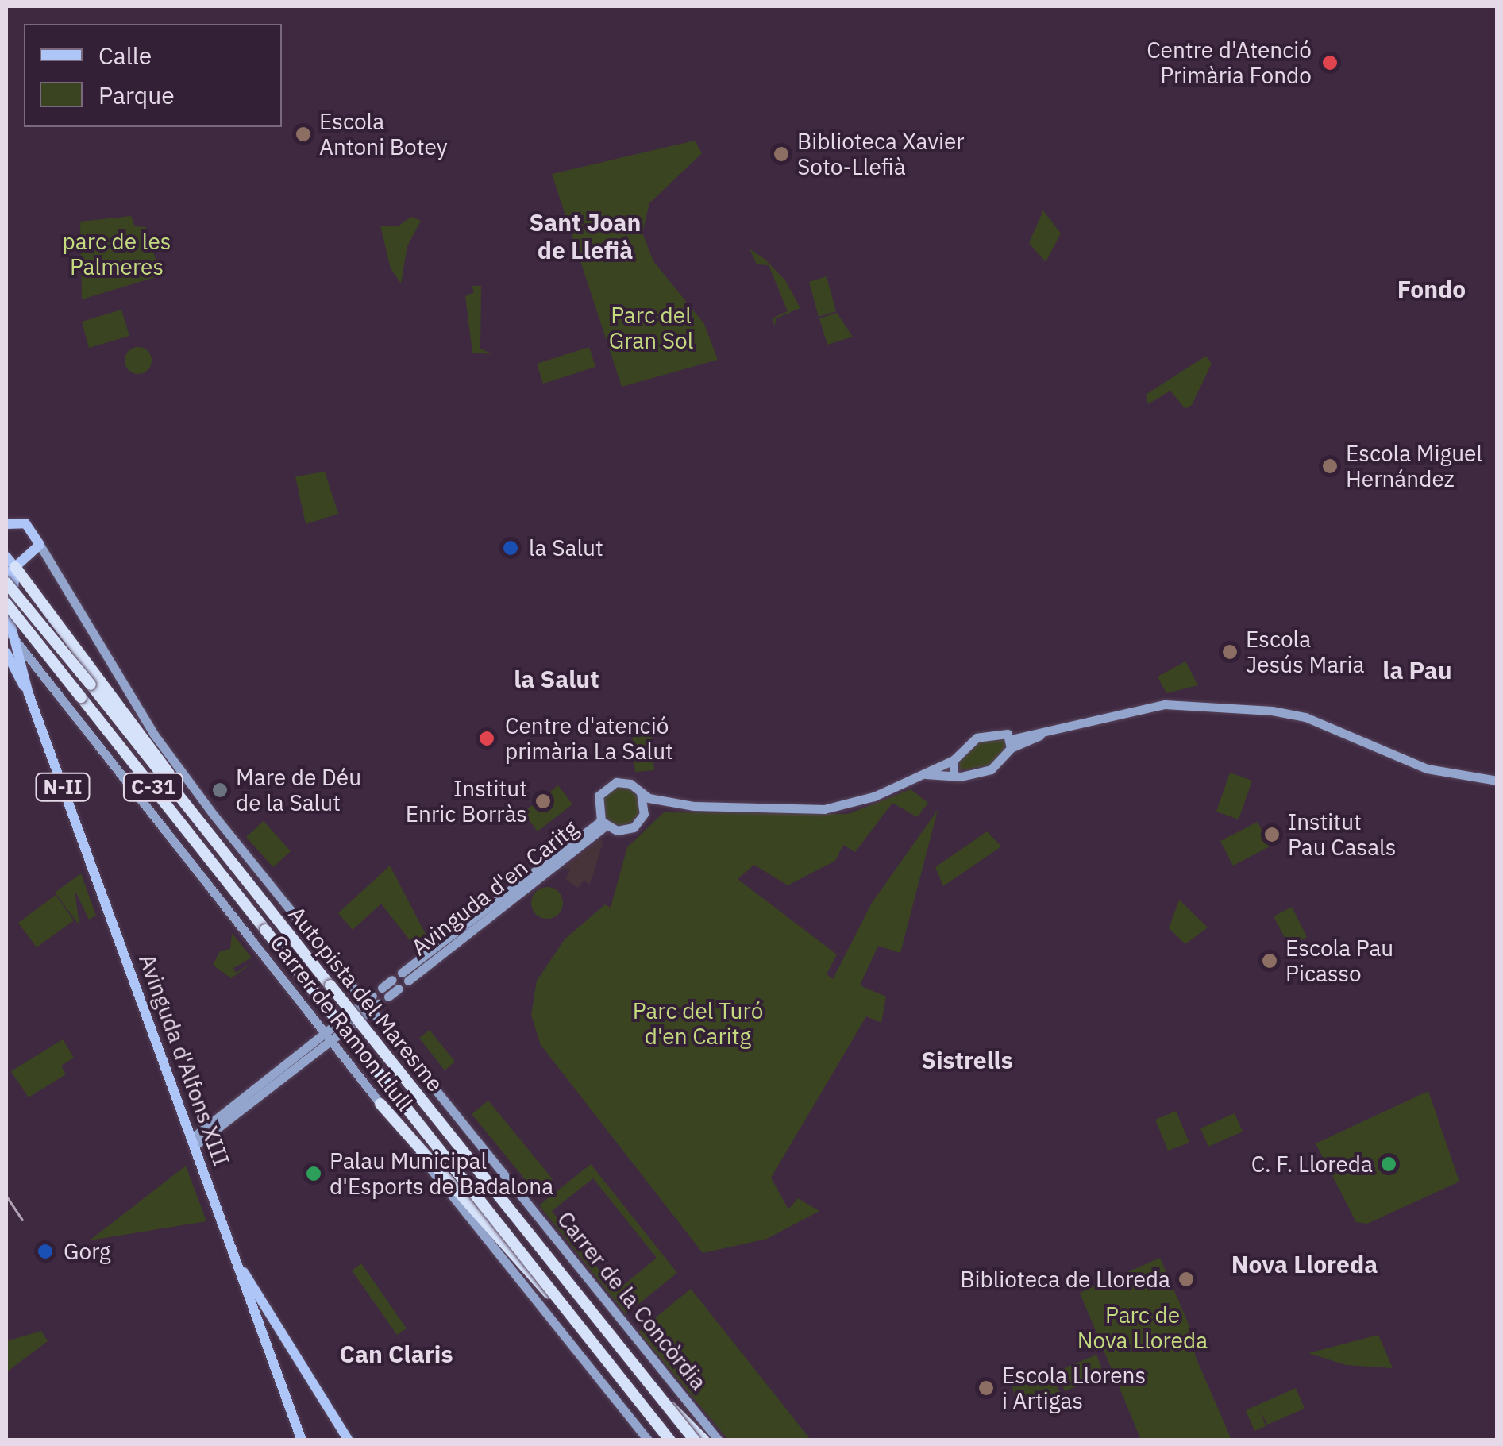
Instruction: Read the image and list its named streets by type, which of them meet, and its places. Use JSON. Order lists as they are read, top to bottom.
{
  "streets": {
    "highway": ["C-31", "Autopista del Maresme"],
    "main road": ["N-II", "Avinguda d'Alfons XIII"],
    "street": ["Avinguda d'en Caritg", "Carrer de Ramon Llull", "Carrer de la Concòrdia"]
  },
  "crossings": [
    ["N-II", "Avinguda d'Alfons XIII"],
    ["Carrer de Ramon Llull", "Avinguda d'Alfons XIII"]
  ],
  "districts": [
    "Sant Joan de Llefià",
    "Fondo",
    "la Pau",
    "la Salut",
    "Sistrells",
    "Nova Lloreda",
    "Can Claris"
  ],
  "parks": [
    "parc de les Palmeres",
    "Parc del Gran Sol",
    "Parc del Turó d'en Caritg",
    "Parc de Nova Lloreda"
  ],
  "places": [
    "Centre d'Atenció Primària Fondo",
    "Escola Antoni Botey",
    "Biblioteca Xavier Soto-Llefià",
    "Escola Miguel Hernández",
    "la Salut",
    "Escola Jesús Maria",
    "Centre d'atenció primària La Salut",
    "Mare de Déu de la Salut",
    "Institut Enric Borràs",
    "Institut Pau Casals",
    "Escola Pau Picasso",
    "C. F. Lloreda",
    "Palau Municipal d'Esports de Badalona",
    "Gorg",
    "Biblioteca de Lloreda",
    "Escola Llorens i Artigas"
  ],
  "legend": ["Calle", "Parque"]
}
